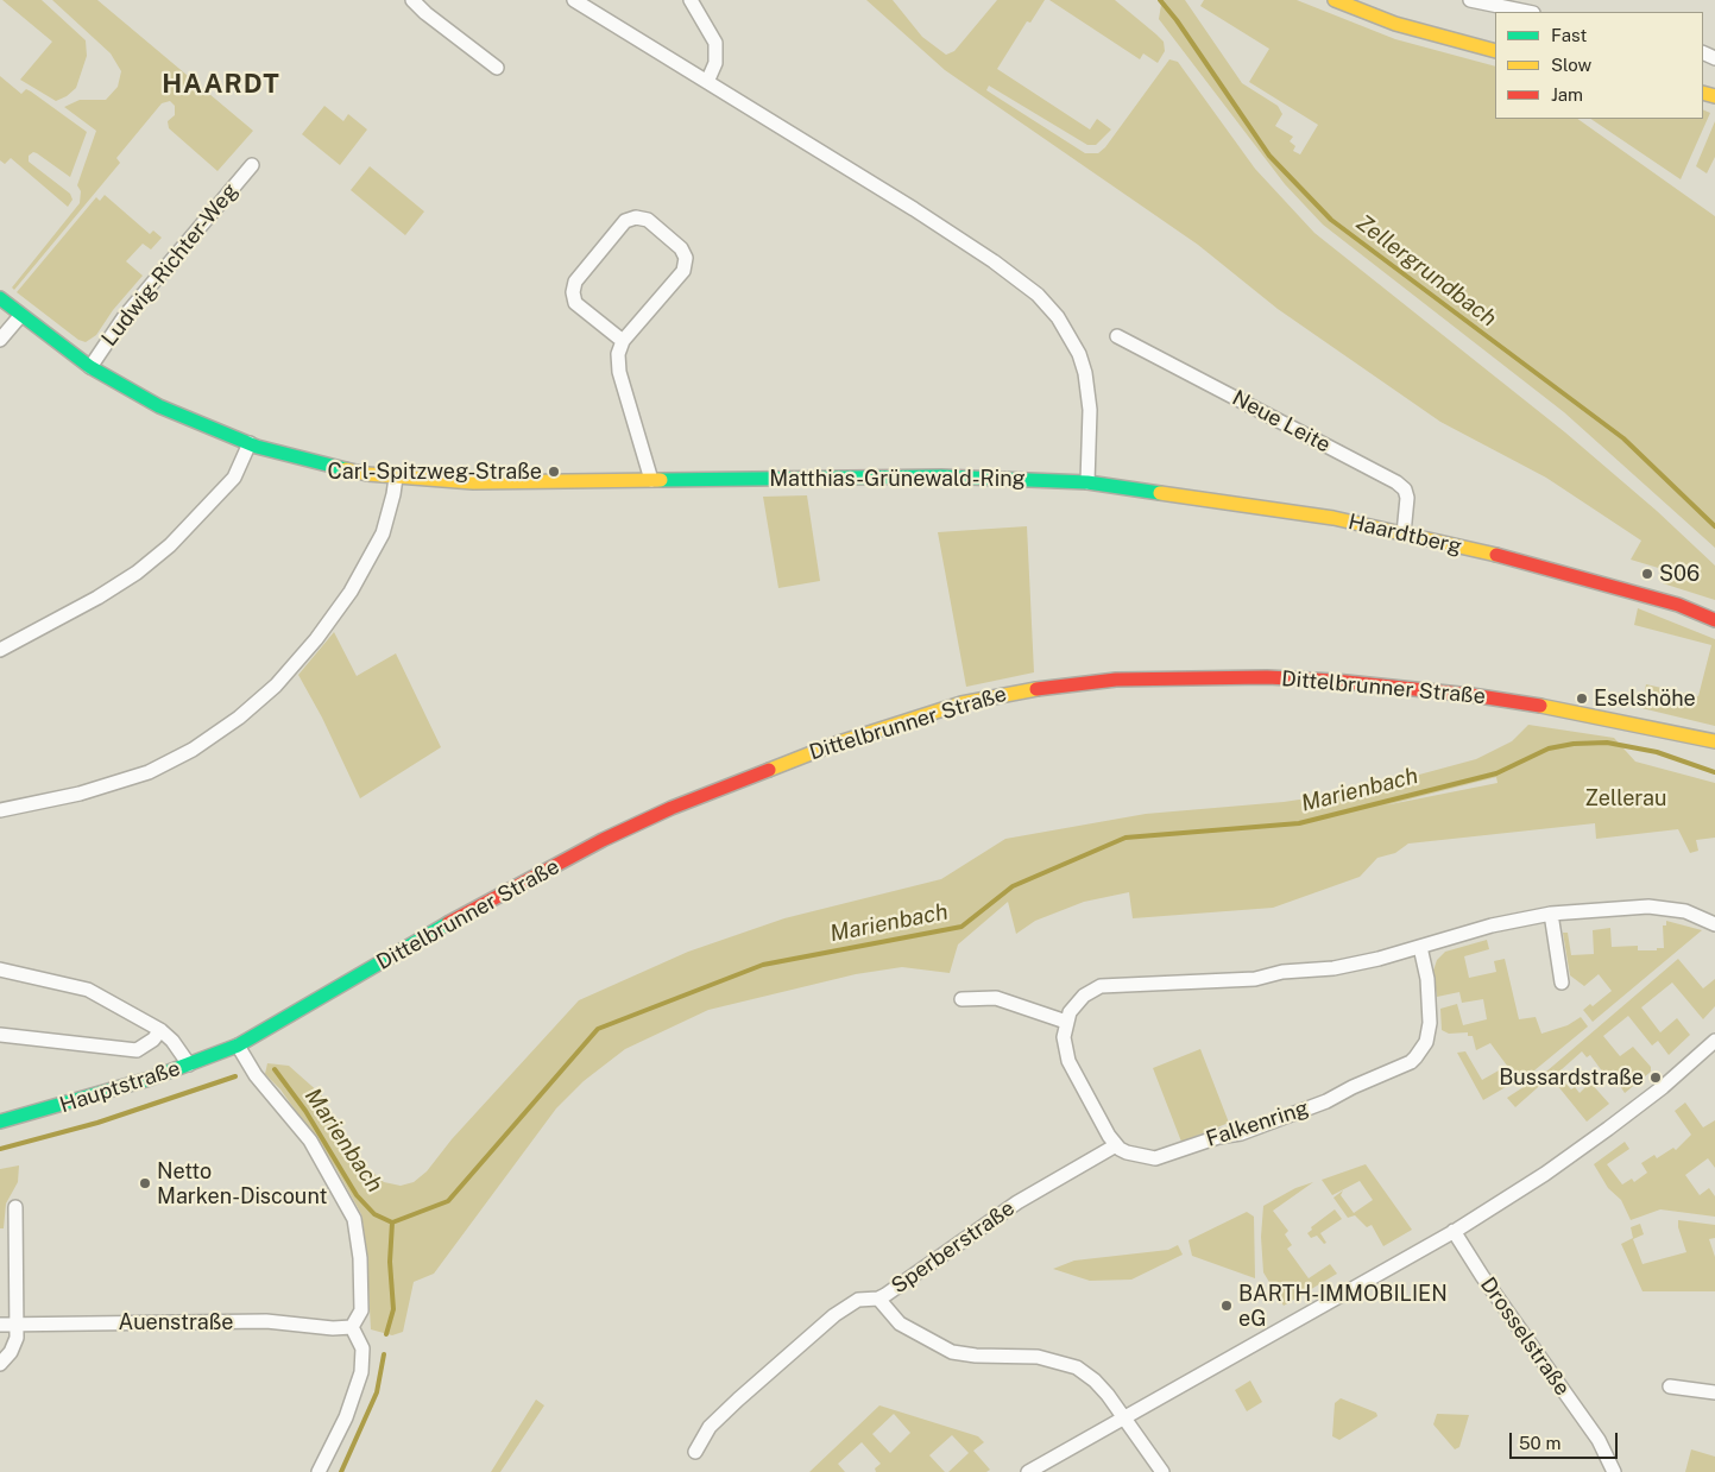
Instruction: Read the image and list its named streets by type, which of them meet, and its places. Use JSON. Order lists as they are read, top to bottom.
{
  "streets": {
    "street": [
      "Ludwig-Richter-Weg",
      "Neue Leite",
      "Matthias-Grünewald-Ring",
      "Haardtberg",
      "Dittelbrunner Straße",
      "Hauptstraße",
      "Falkenring",
      "Sperberstraße",
      "Auenstraße",
      "Drosselstraße"
    ]
  },
  "crossings": [
    ["Ludwig-Richter-Weg", "Matthias-Grünewald-Ring"],
    ["Neue Leite", "Haardtberg"],
    ["Matthias-Grünewald-Ring", "Haardtberg"],
    ["Dittelbrunner Straße", "Hauptstraße"],
    ["Falkenring", "Sperberstraße"]
  ],
  "districts": ["HAARDT"],
  "water": ["Zellergrundbach", "Marienbach"],
  "parks": ["Zellerau"],
  "places": [
    "Carl-Spitzweg-Straße",
    "S06",
    "Eselshöhe",
    "Bussardstraße",
    "Netto Marken-Discount",
    "BARTH-IMMOBILIEN eG"
  ],
  "legend": ["Fast", "Slow", "Jam"],
  "scale_bar": "50 m"
}
